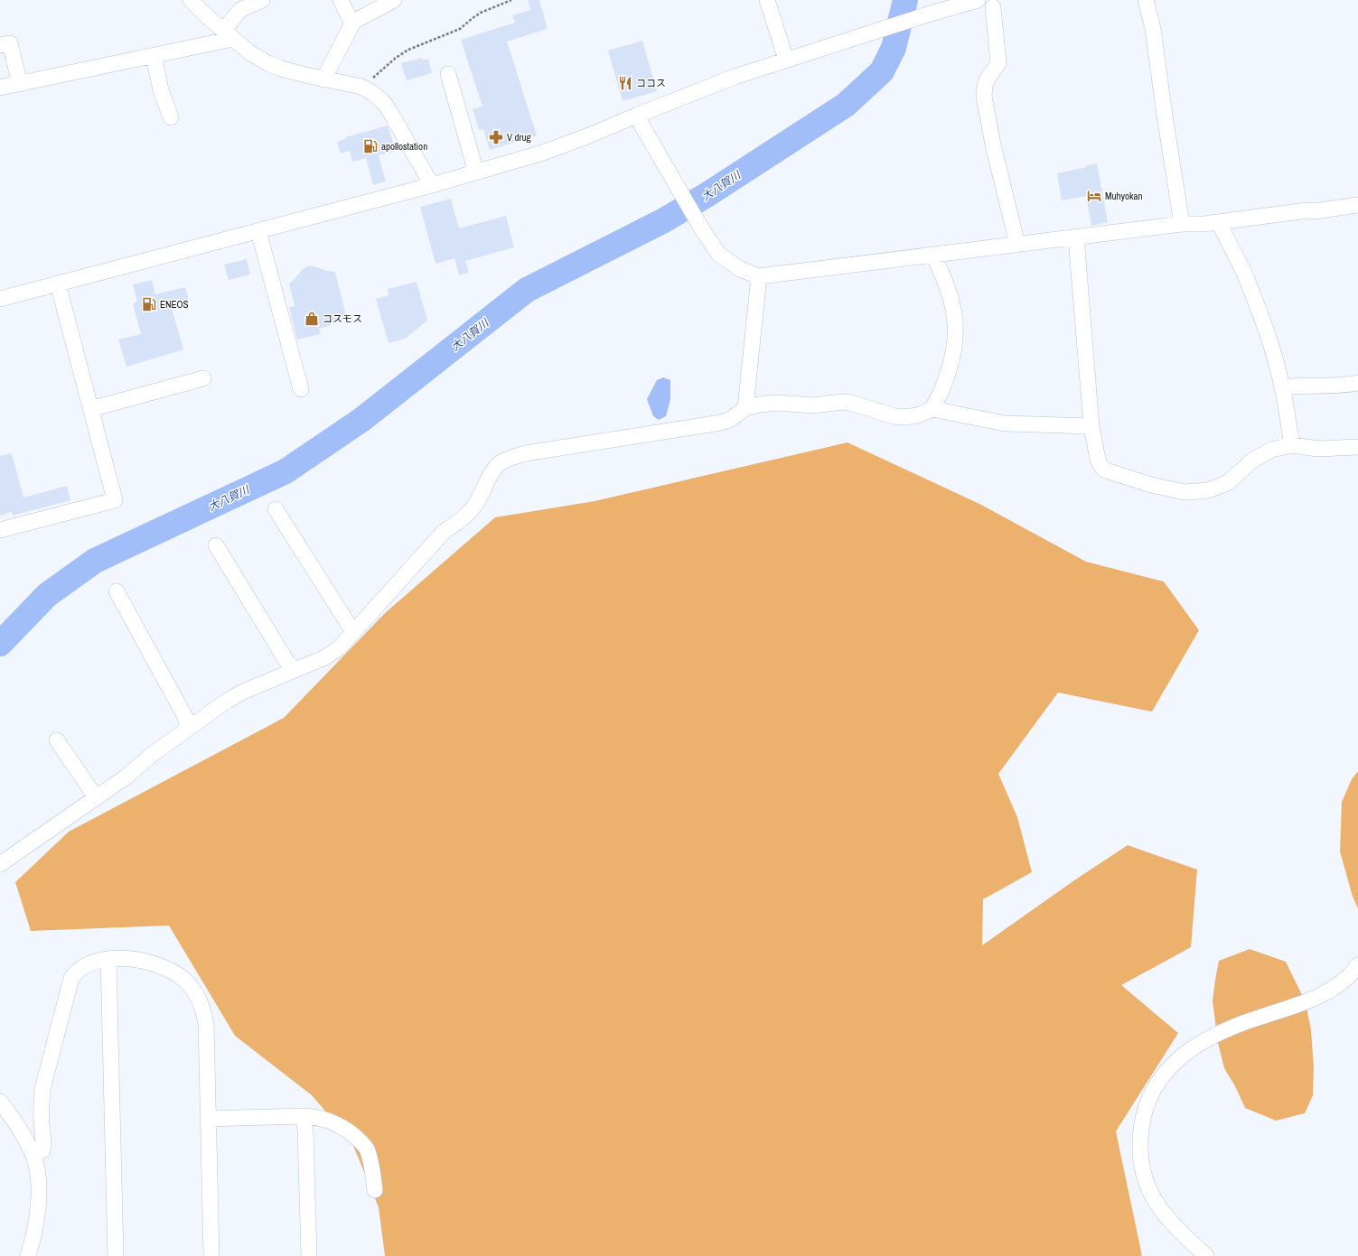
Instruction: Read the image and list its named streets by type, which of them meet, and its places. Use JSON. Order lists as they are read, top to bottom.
{
  "water": ["大八賀川"],
  "places": {
    "restaurant": ["ココス"],
    "pharmacy": ["V drug"],
    "fuel station": ["apollostation", "ENEOS"],
    "hotel": ["Muhyokan"],
    "shop": ["コスモス"]
  }
}
